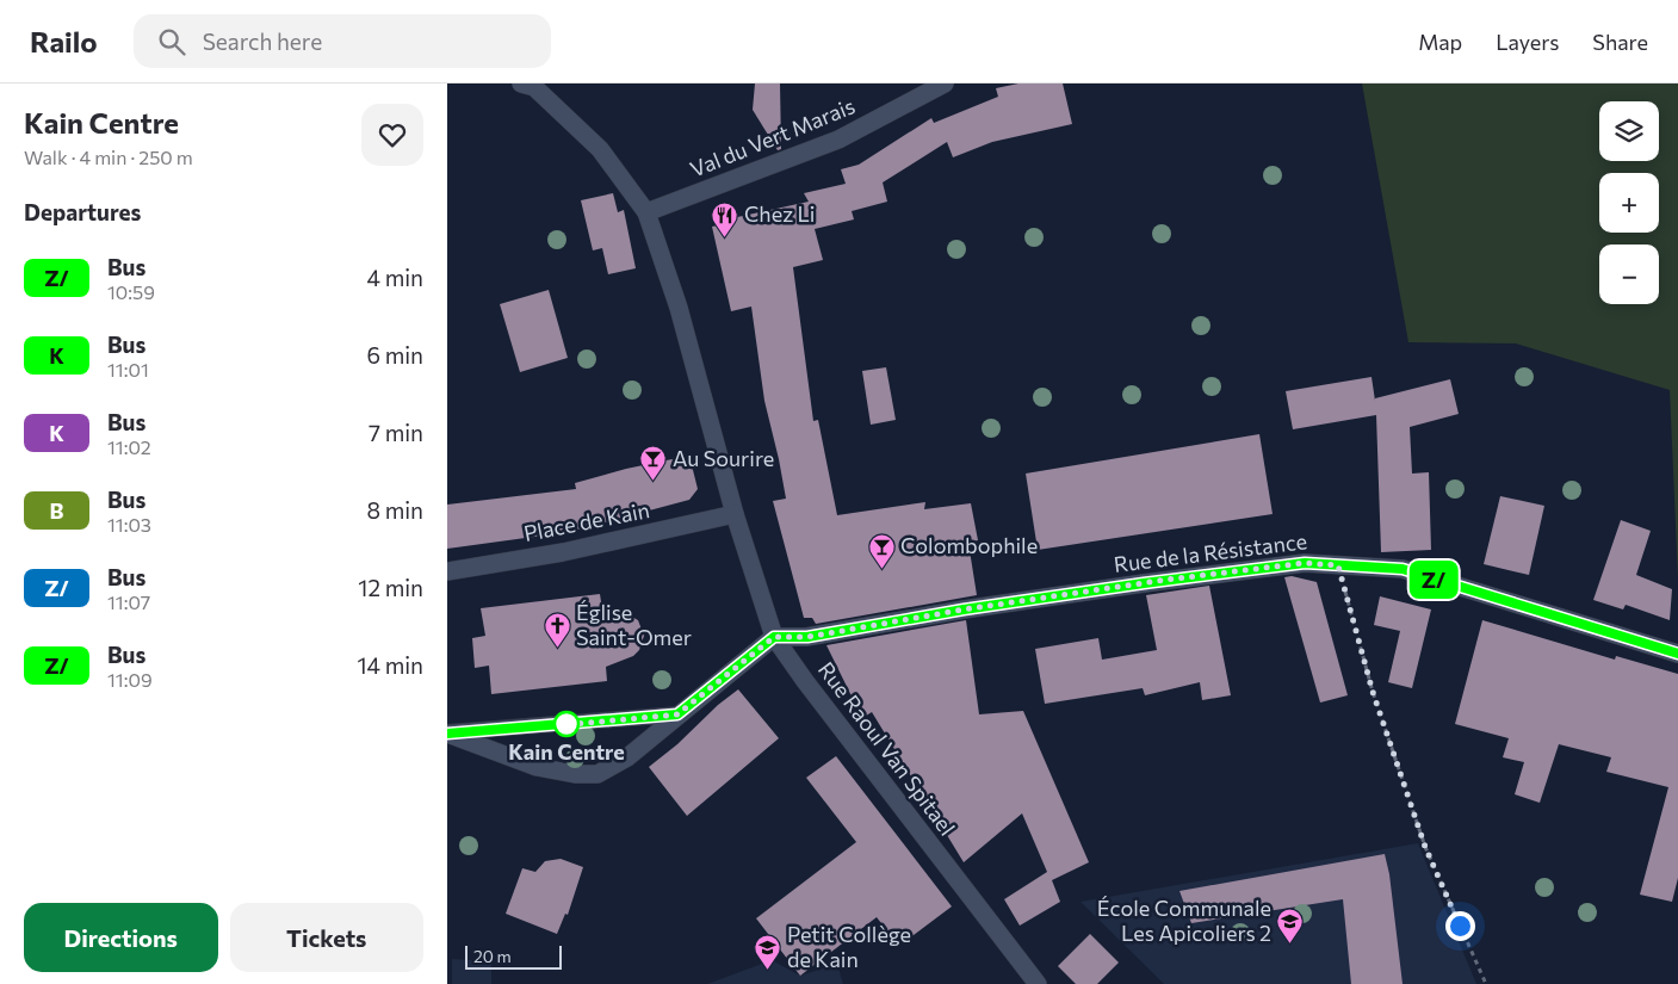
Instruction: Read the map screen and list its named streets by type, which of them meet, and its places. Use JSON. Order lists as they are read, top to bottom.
{
  "streets": {
    "street": [
      "Val du Vert Marais",
      "Place de Kain",
      "Rue de la Résistance",
      "Rue Raoul Van Spitael"
    ]
  },
  "crossings": [
    ["Val du Vert Marais", "Rue Raoul Van Spitael"],
    ["Place de Kain", "Rue Raoul Van Spitael"],
    ["Rue de la Résistance", "Rue Raoul Van Spitael"]
  ],
  "places": {
    "restaurant": ["Chez Li"],
    "bar": ["Au Sourire", "Colombophile"],
    "church": ["Église Saint-Omer"],
    "other": ["Kain Centre"],
    "school or university": ["École Communale Les Apicoliers 2", "Petit Collège de Kain"]
  },
  "lines": ["bus line Z/"],
  "scale_bar": "20 m",
  "page": {
    "header": "Railo",
    "search": "Search here",
    "nav": ["Map", "Layers", "Share"],
    "heading": [
      ["Kain Centre", "Walk · 4 min · 250 m"],
      "Departures"
    ],
    "on_map": "Z/",
    "map_buttons": ["+", "−"],
    "list": [
      {
        "mark": "Z/",
        "name": "Bus",
        "note": "10:59",
        "value": "4 min"
      },
      {
        "mark": "K",
        "name": "Bus",
        "note": "11:01",
        "value": "6 min"
      },
      {
        "mark": "K",
        "name": "Bus",
        "note": "11:02",
        "value": "7 min"
      },
      {
        "mark": "B",
        "name": "Bus",
        "note": "11:03",
        "value": "8 min"
      },
      {
        "mark": "Z/",
        "name": "Bus",
        "note": "11:07",
        "value": "12 min"
      },
      {
        "mark": "Z/",
        "name": "Bus",
        "note": "11:09",
        "value": "14 min"
      }
    ],
    "buttons": ["Directions", "Tickets"],
    "scale": "20 m"
  }
}
